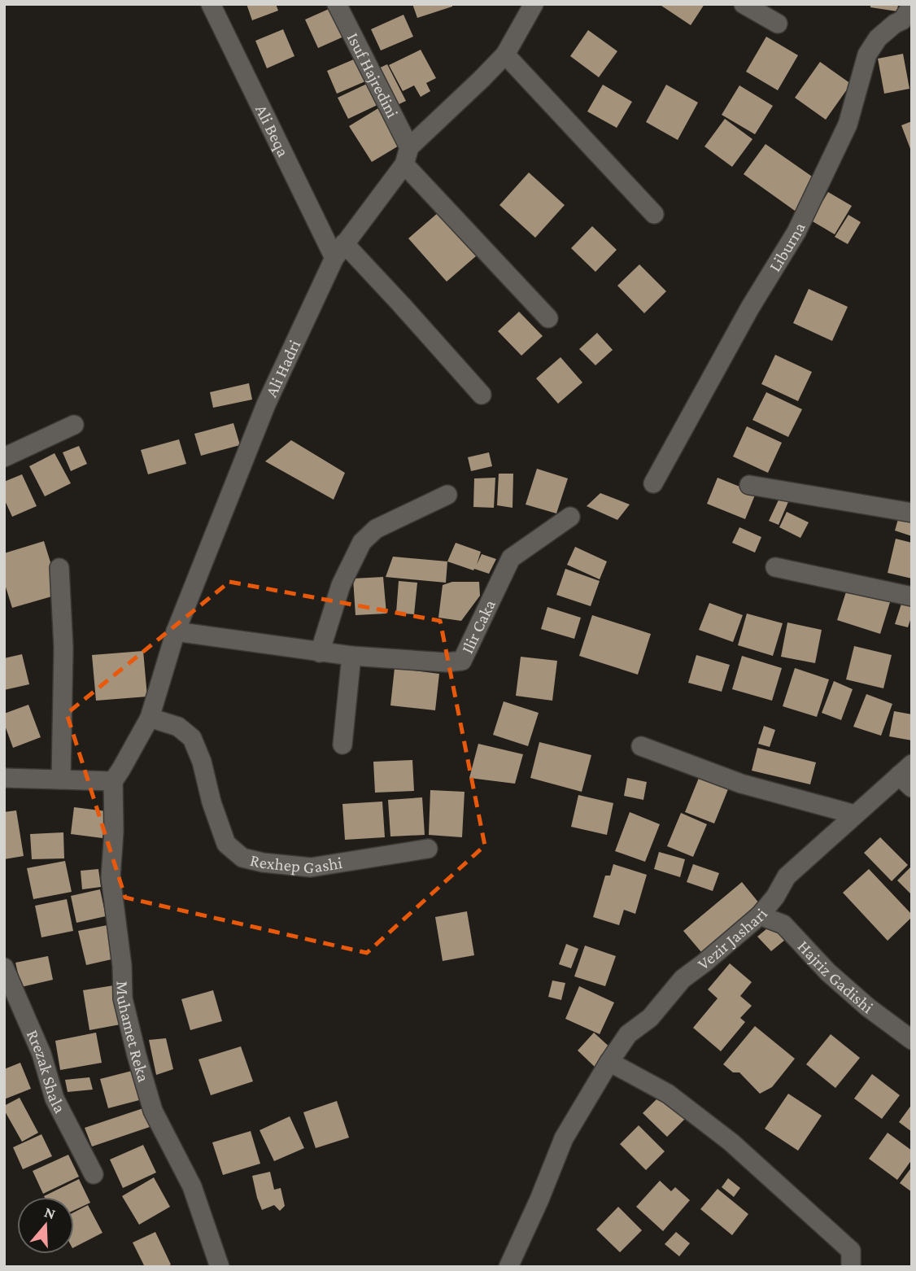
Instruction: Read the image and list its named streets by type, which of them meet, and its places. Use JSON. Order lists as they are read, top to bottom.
{
  "streets": {
    "street": [
      "Isuf Hajredini",
      "Ali Beqa",
      "Liburna",
      "Ali Hadri",
      "Ilir Caka",
      "Rexhep Gashi",
      "Vezir Jashari",
      "Hajriz Gadishi",
      "Muhamet Reka",
      "Rrezak Shala"
    ]
  },
  "crossings": [
    ["Isuf Hajredini", "Ali Hadri"],
    ["Ali Beqa", "Ali Hadri"],
    ["Ali Hadri", "Ilir Caka"],
    ["Ali Hadri", "Rexhep Gashi"],
    ["Ali Hadri", "Muhamet Reka"],
    ["Vezir Jashari", "Hajriz Gadishi"]
  ],
  "north": "top"
}
